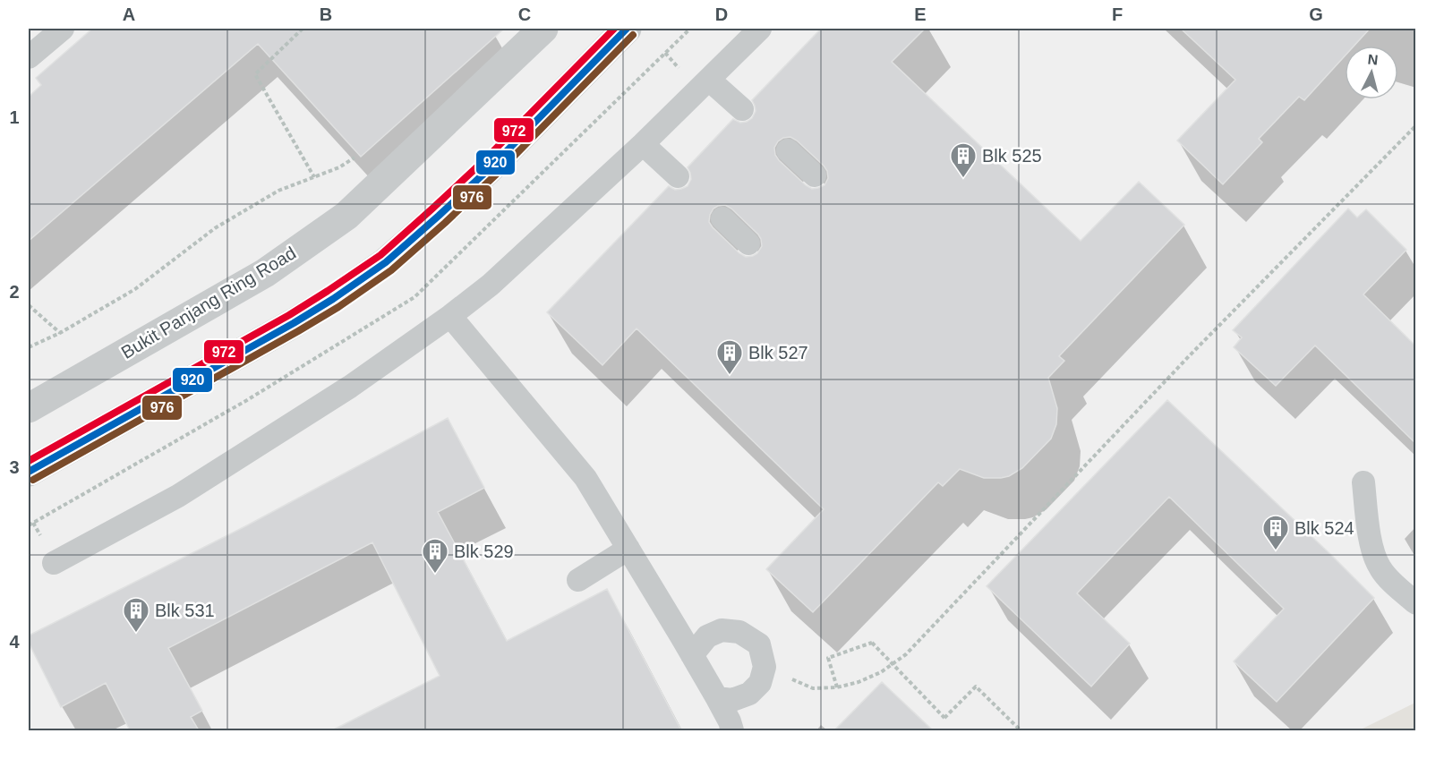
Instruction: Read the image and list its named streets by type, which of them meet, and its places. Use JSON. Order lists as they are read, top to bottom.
{
  "streets": {
    "main road": ["Bukit Panjang Ring Road"]
  },
  "places": {
    "building": [
      "Blk 525",
      "Blk 527",
      "Blk 524",
      "Blk 529",
      "Blk 531"
    ]
  },
  "lines": ["transit line 920", "transit line 972", "transit line 976"],
  "north": "top",
  "grid": {
    "columns": [
      "A",
      "B",
      "C",
      "D",
      "E",
      "F",
      "G"
    ],
    "rows": [
      "1",
      "2",
      "3",
      "4"
    ]
  }
}
